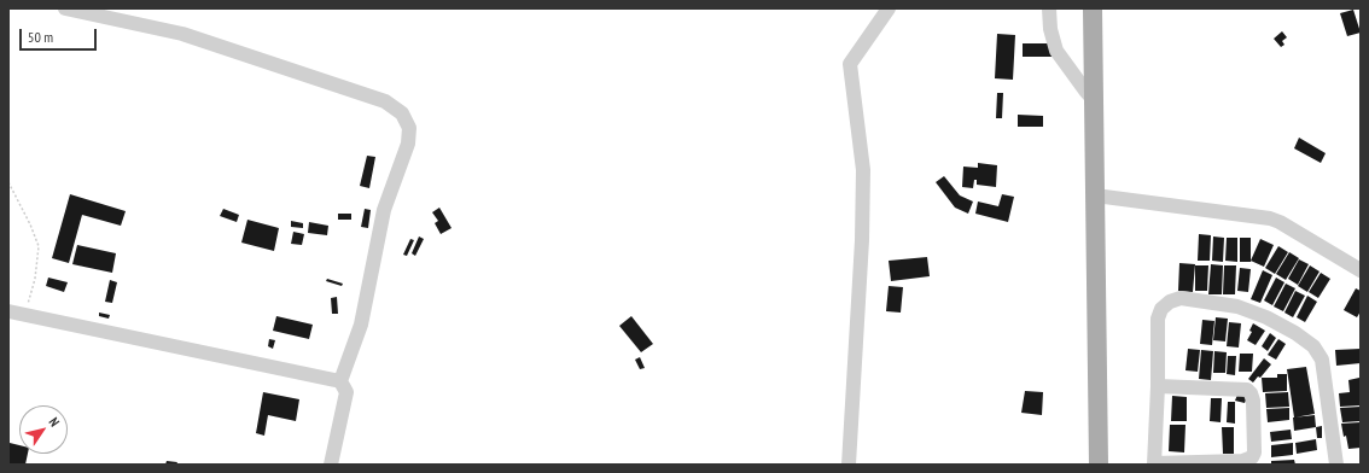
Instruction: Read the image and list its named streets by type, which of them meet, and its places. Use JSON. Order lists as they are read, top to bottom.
{
  "scale_bar": "50 m",
  "north": "top right"
}
